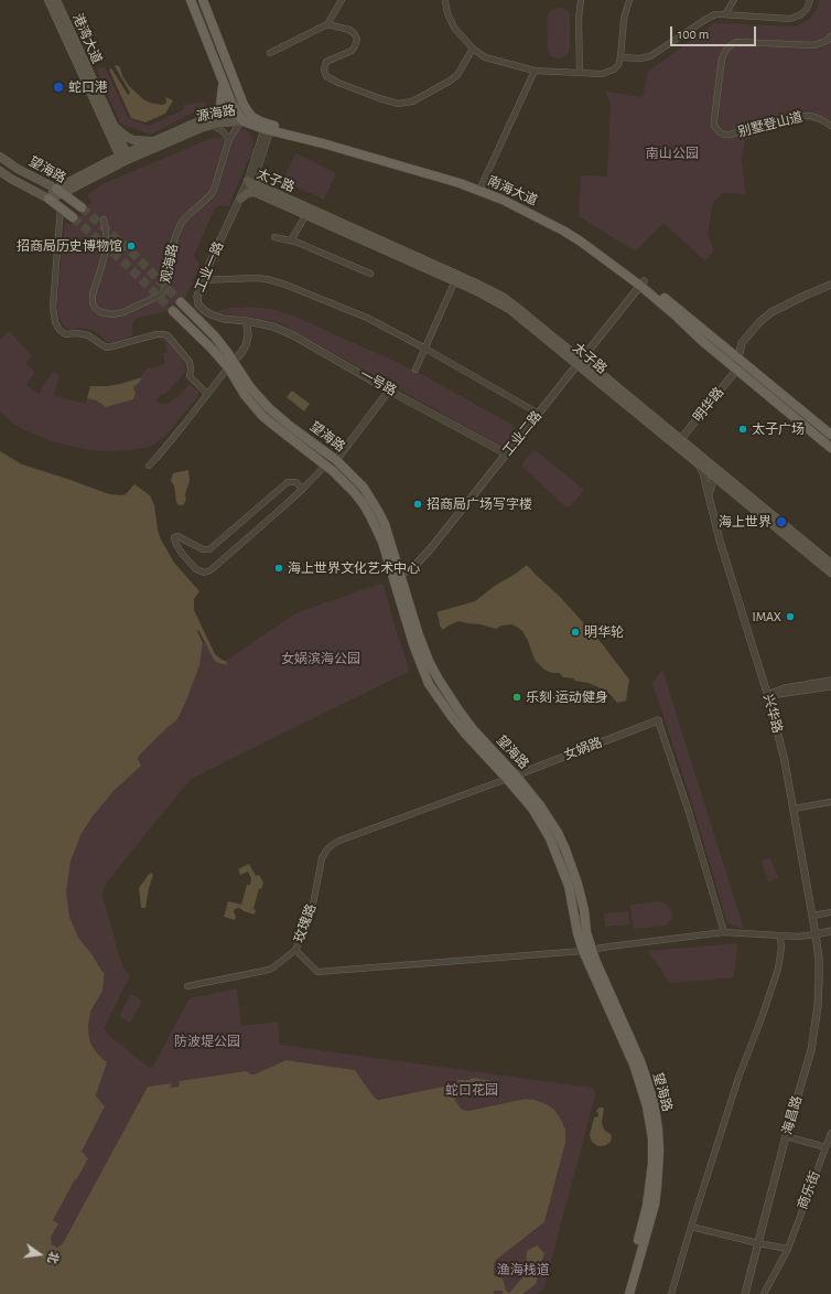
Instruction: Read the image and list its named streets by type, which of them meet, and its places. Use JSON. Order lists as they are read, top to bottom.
{
  "streets": {
    "main road": [
      "港湾大道",
      "源海路",
      "望海路",
      "太子路",
      "南海大道"
    ],
    "street": [
      "别墅登山道",
      "观海路",
      "工业一路",
      "一号路",
      "明华路",
      "工业二路",
      "兴华路",
      "女娲路",
      "玫瑰路",
      "海昌路",
      "商乐街"
    ]
  },
  "crossings": [
    ["港湾大道", "源海路"],
    ["源海路", "望海路"],
    ["源海路", "南海大道"],
    ["源海路", "观海路"],
    ["望海路", "工业二路"],
    ["望海路", "女娲路"],
    ["望海路", "玫瑰路"],
    ["太子路", "明华路"],
    ["太子路", "工业二路"],
    ["太子路", "兴华路"],
    ["南海大道", "观海路"],
    ["南海大道", "工业一路"],
    ["南海大道", "明华路"],
    ["南海大道", "工业二路"],
    ["工业一路", "一号路"],
    ["一号路", "工业二路"],
    ["兴华路", "玫瑰路"],
    ["兴华路", "海昌路"],
    ["女娲路", "玫瑰路"],
    ["玫瑰路", "海昌路"]
  ],
  "parks": [
    "南山公园",
    "女娲滨海公园",
    "防波堤公园",
    "蛇口花园",
    "渔海栈道"
  ],
  "places": [
    "蛇口港",
    "招商局历史博物馆",
    "太子广场",
    "招商局广场写字楼",
    "海上世界",
    "海上世界文化艺术中心",
    "IMAX",
    "明华轮",
    "乐刻·运动健身"
  ],
  "scale_bar": "100 m",
  "north": "right"
}
